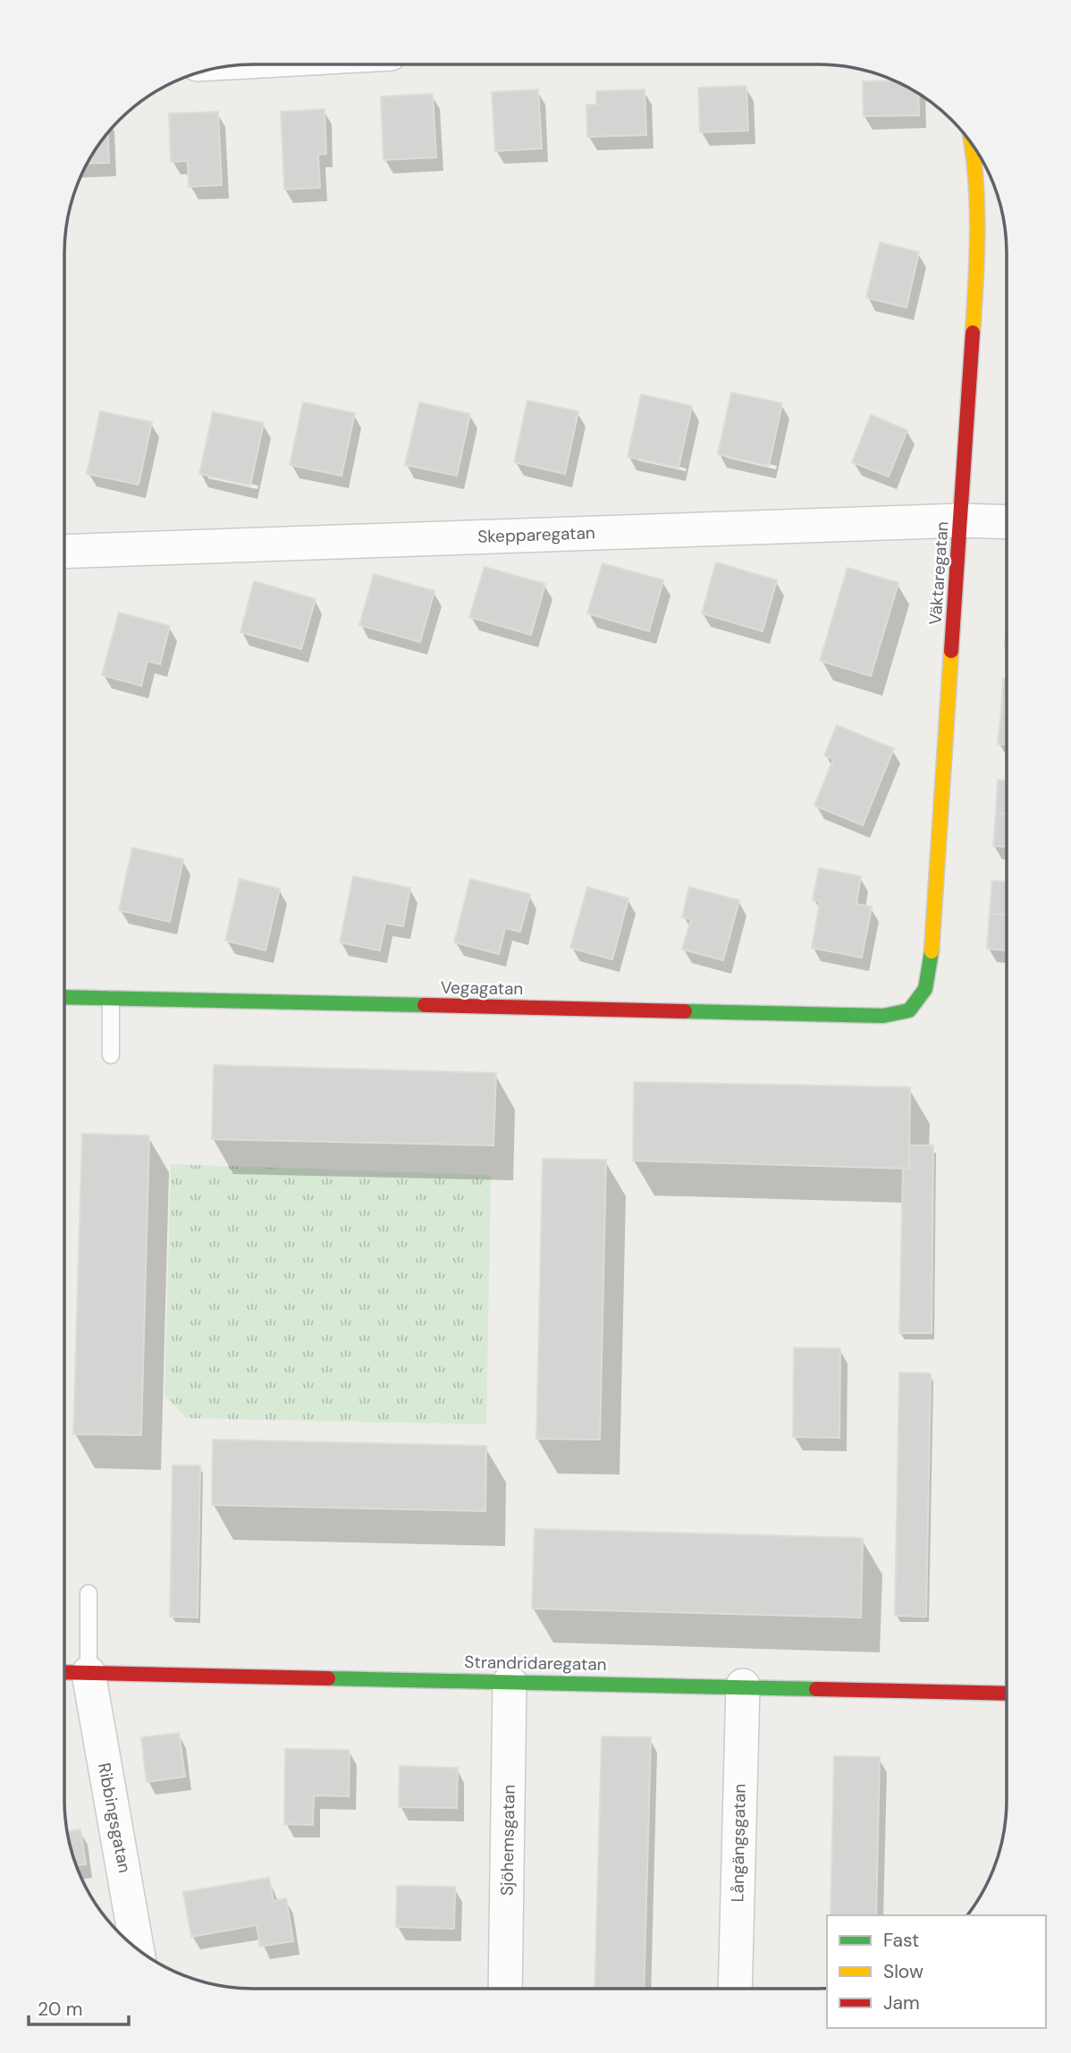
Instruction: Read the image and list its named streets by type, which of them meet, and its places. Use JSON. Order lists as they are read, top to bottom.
{
  "streets": {
    "street": [
      "Skepparegatan",
      "Väktaregatan",
      "Vegagatan",
      "Strandridaregatan",
      "Ribbingsgatan",
      "Sjöhemsgatan",
      "Långängsgatan"
    ]
  },
  "crossings": [
    ["Skepparegatan", "Väktaregatan"],
    ["Väktaregatan", "Vegagatan"],
    ["Strandridaregatan", "Ribbingsgatan"],
    ["Strandridaregatan", "Sjöhemsgatan"],
    ["Strandridaregatan", "Långängsgatan"]
  ],
  "legend": ["Fast", "Slow", "Jam"],
  "scale_bar": "20 m"
}
